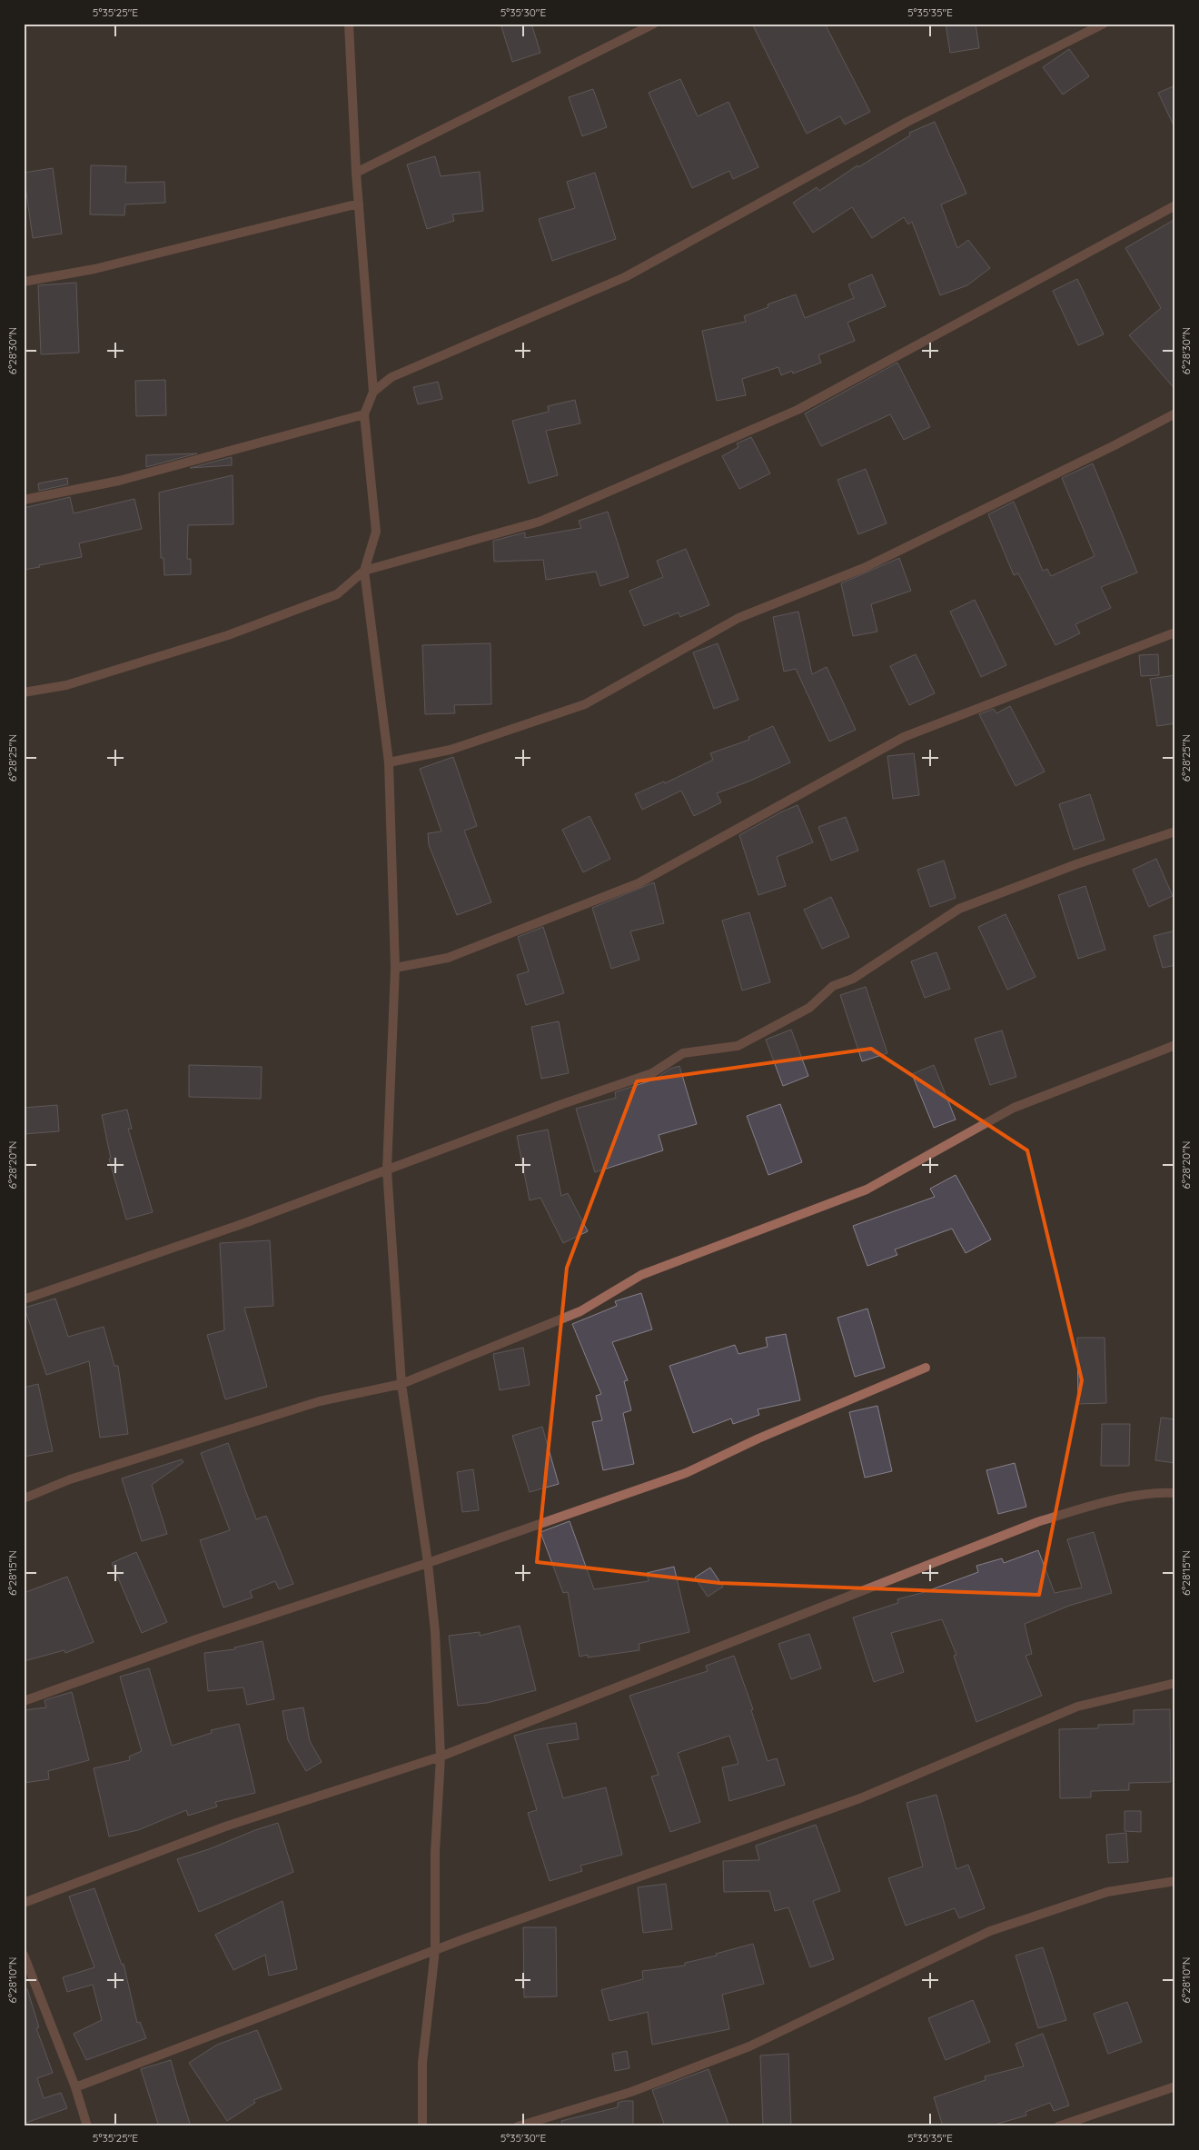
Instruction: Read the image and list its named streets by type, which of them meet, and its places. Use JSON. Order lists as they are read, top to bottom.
{
  "coordinates": [
    "5°35'25\"E",
    "5°35'30\"E",
    "5°35'35\"E",
    "6°28'30\"N",
    "6°28'25\"N",
    "6°28'20\"N",
    "6°28'15\"N",
    "6°28'10\"N"
  ]
}
